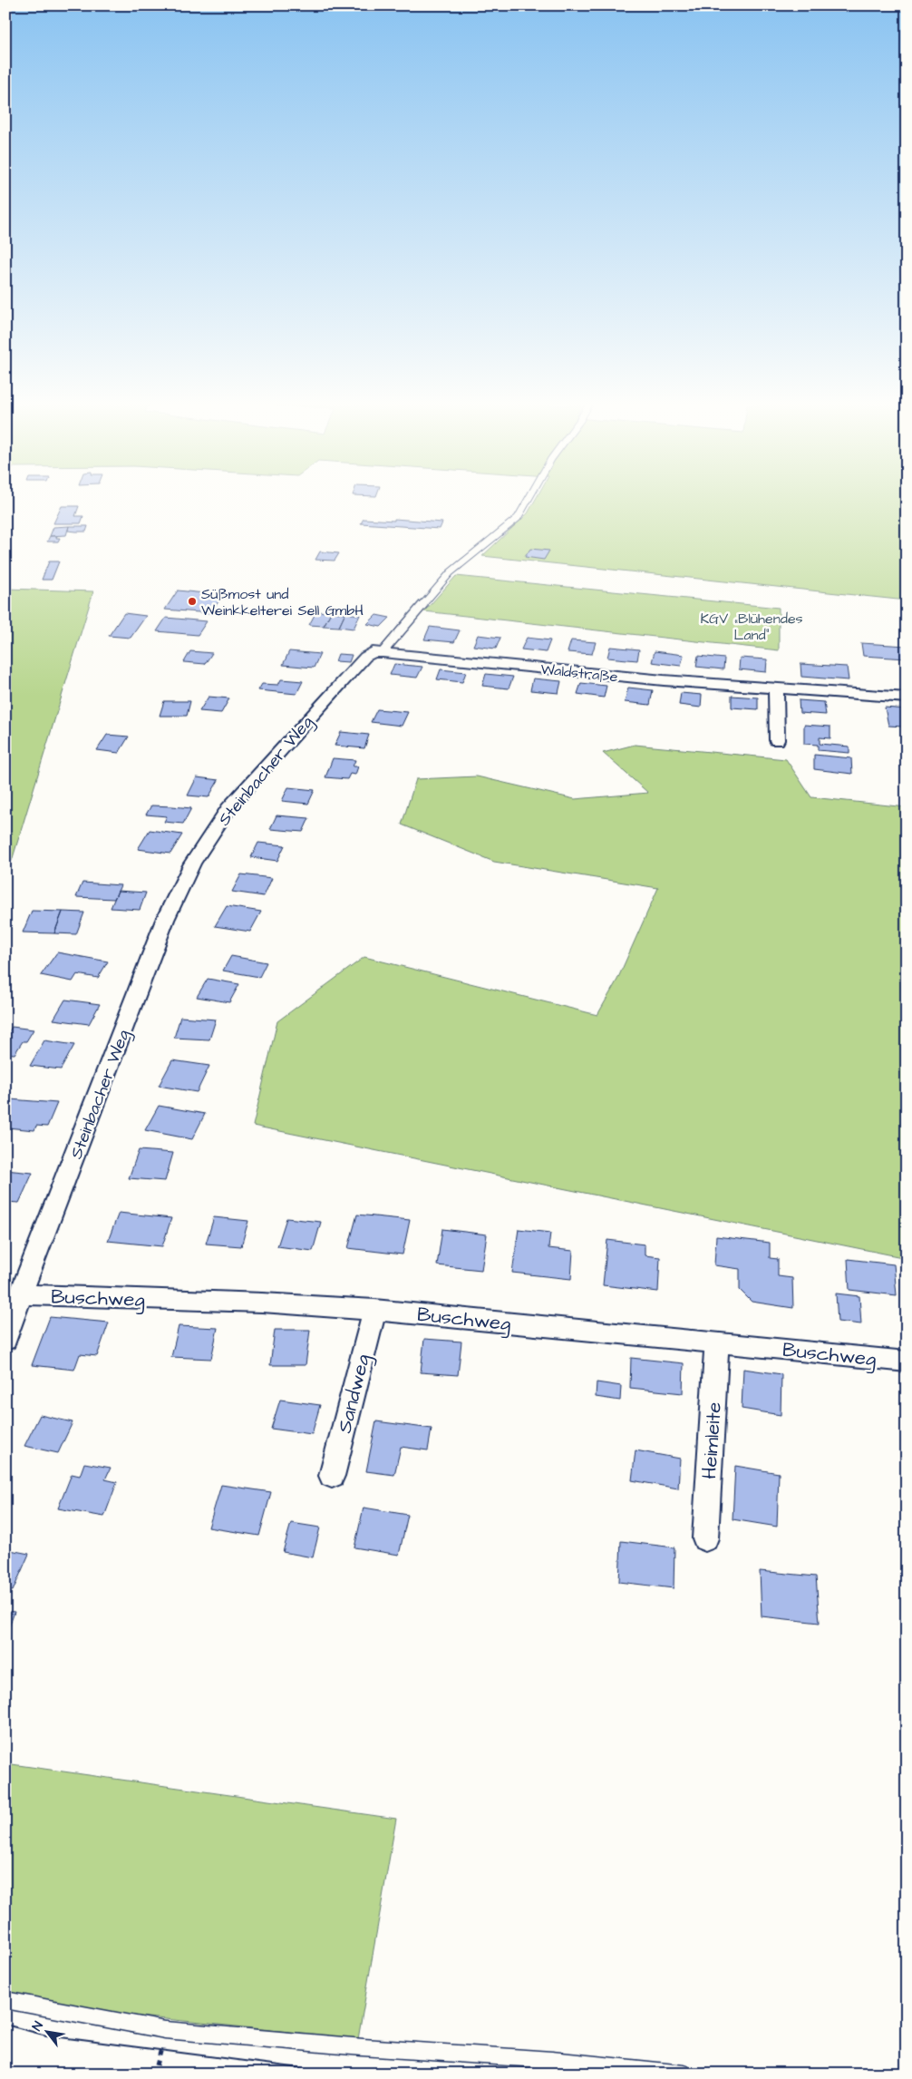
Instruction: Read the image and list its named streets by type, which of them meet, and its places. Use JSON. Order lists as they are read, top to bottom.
{
  "streets": {
    "street": [
      "Waldstraße",
      "Steinbacher Weg",
      "Buschweg",
      "Sandweg",
      "Heimleite"
    ]
  },
  "crossings": [
    ["Waldstraße", "Steinbacher Weg"],
    ["Steinbacher Weg", "Buschweg"],
    ["Buschweg", "Sandweg"],
    ["Buschweg", "Heimleite"]
  ],
  "parks": ["KGV „Blühendes Land“"],
  "places": ["Süßmost und Weinkkelterei Sell GmbH"],
  "north": "top left"
}
